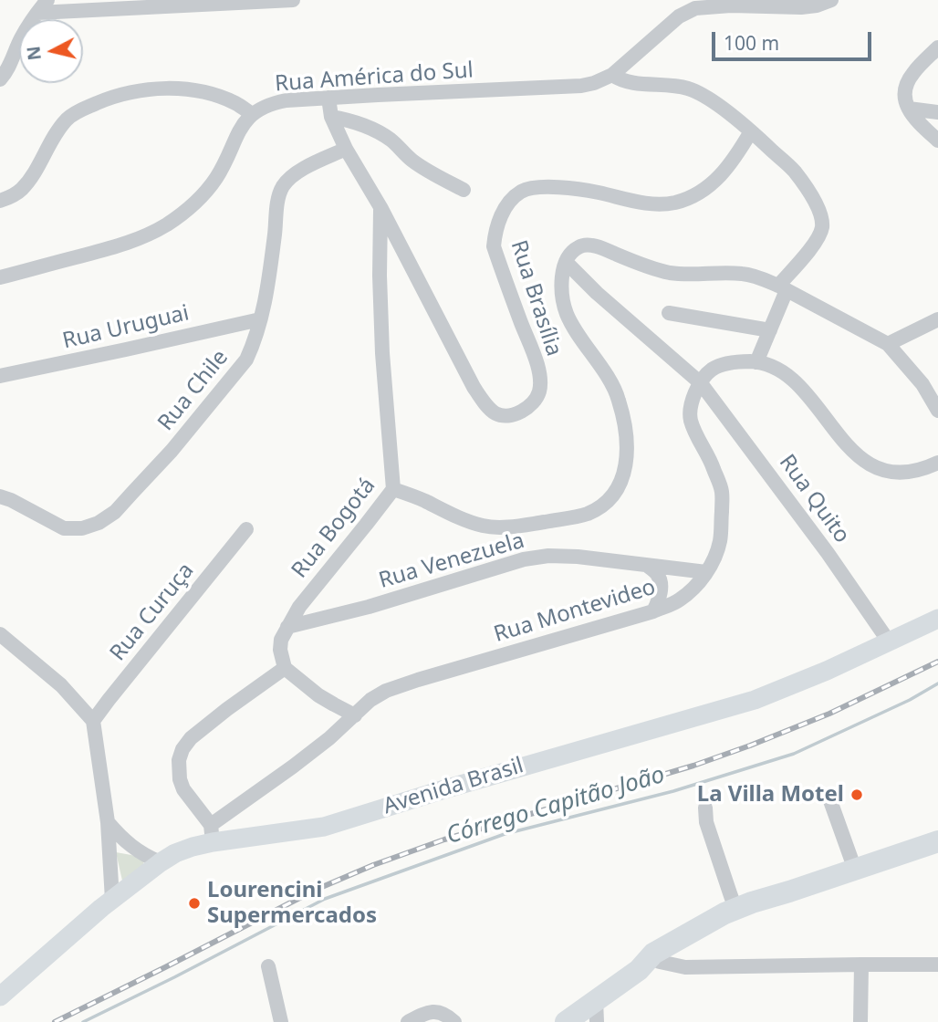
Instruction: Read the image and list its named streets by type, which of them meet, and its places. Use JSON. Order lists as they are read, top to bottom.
{
  "streets": {
    "main road": ["Avenida Brasil"],
    "street": [
      "Rua América do Sul",
      "Rua Brasília",
      "Rua Uruguai",
      "Rua Chile",
      "Rua Quito",
      "Rua Bogotá",
      "Rua Venezuela",
      "Rua Montevideo",
      "Rua Curuça"
    ]
  },
  "crossings": [
    ["Rua América do Sul", "Rua Brasília"],
    ["Rua Brasília", "Rua Chile"],
    ["Rua Brasília", "Rua Bogotá"],
    ["Rua Uruguai", "Rua Chile"],
    ["Rua Quito", "Rua Montevideo"],
    ["Rua Quito", "Avenida Brasil"],
    ["Rua Bogotá", "Rua Venezuela"],
    ["Rua Venezuela", "Rua Montevideo"],
    ["Rua Montevideo", "Avenida Brasil"]
  ],
  "water": ["Córrego Capitão João"],
  "places": ["La Villa Motel", "Lourencini Supermercados"],
  "scale_bar": "100 m",
  "north": "left"
}
